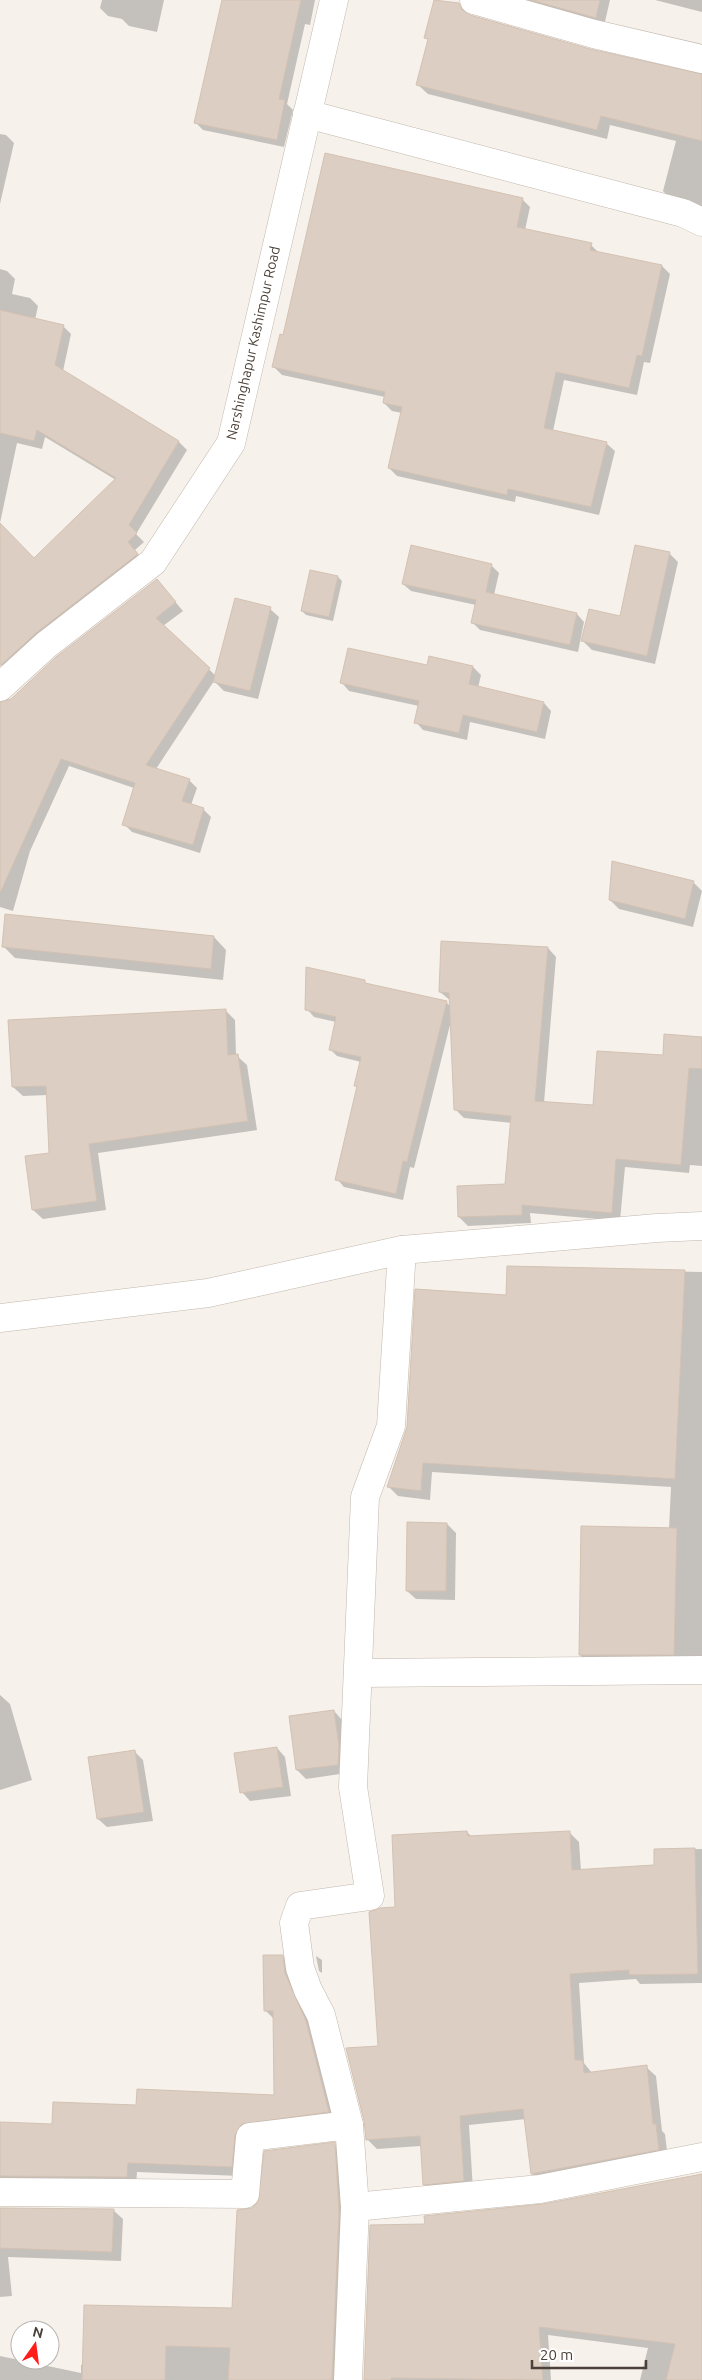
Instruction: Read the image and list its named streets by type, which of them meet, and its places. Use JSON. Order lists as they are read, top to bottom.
{
  "streets": {
    "street": ["Narshinghapur Kashimpur Road"]
  },
  "scale_bar": "20 m",
  "north": "top"
}
